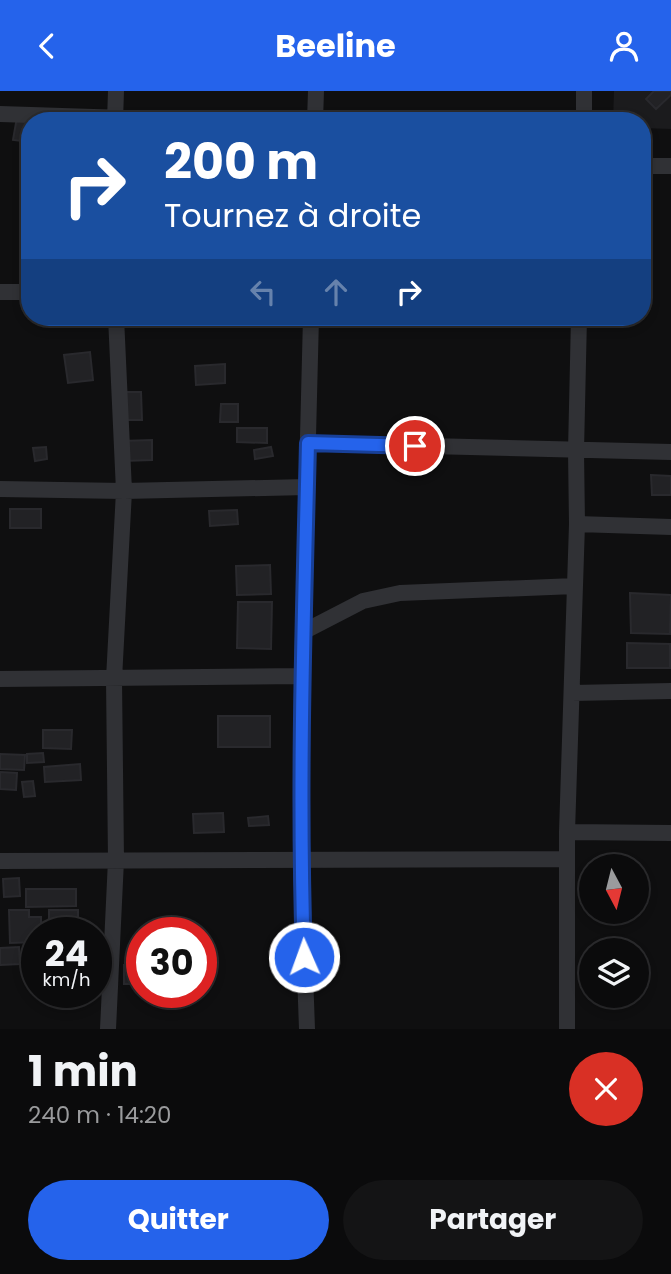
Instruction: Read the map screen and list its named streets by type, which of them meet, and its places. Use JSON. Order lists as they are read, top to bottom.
{
  "north": "bottom",
  "page": {
    "header": "Beeline",
    "turn": ["200 m", "Tournez à droite"],
    "speed": "24 km/h",
    "limit": "30",
    "heading": ["1 min", "240 m · 14:20"],
    "buttons": ["Quitter", "Partager"]
  }
}
